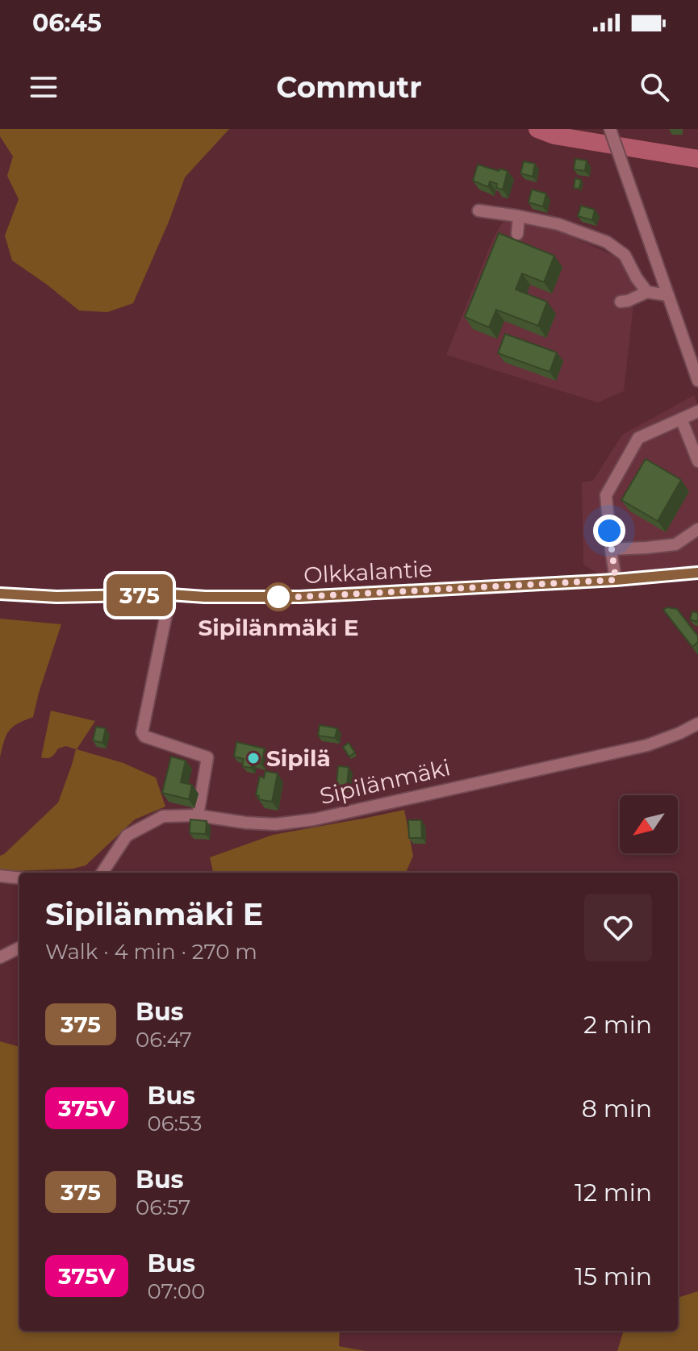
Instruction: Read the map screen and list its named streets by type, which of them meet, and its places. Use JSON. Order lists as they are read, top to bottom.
{
  "streets": {
    "street": ["Olkkalantie", "Sipilänmäki"]
  },
  "places": ["Sipilänmäki E", "Sipilä"],
  "lines": ["bus line 375"],
  "north": "bottom left",
  "page": {
    "status": "06:45",
    "header": "Commutr",
    "on_map": "375",
    "heading": ["Sipilänmäki E", "Walk · 4 min · 270 m"],
    "list": [
      {
        "mark": "375",
        "name": "Bus",
        "note": "06:47",
        "value": "2 min"
      },
      {
        "mark": "375V",
        "name": "Bus",
        "note": "06:53",
        "value": "8 min"
      },
      {
        "mark": "375",
        "name": "Bus",
        "note": "06:57",
        "value": "12 min"
      },
      {
        "mark": "375V",
        "name": "Bus",
        "note": "07:00",
        "value": "15 min"
      }
    ]
  }
}
